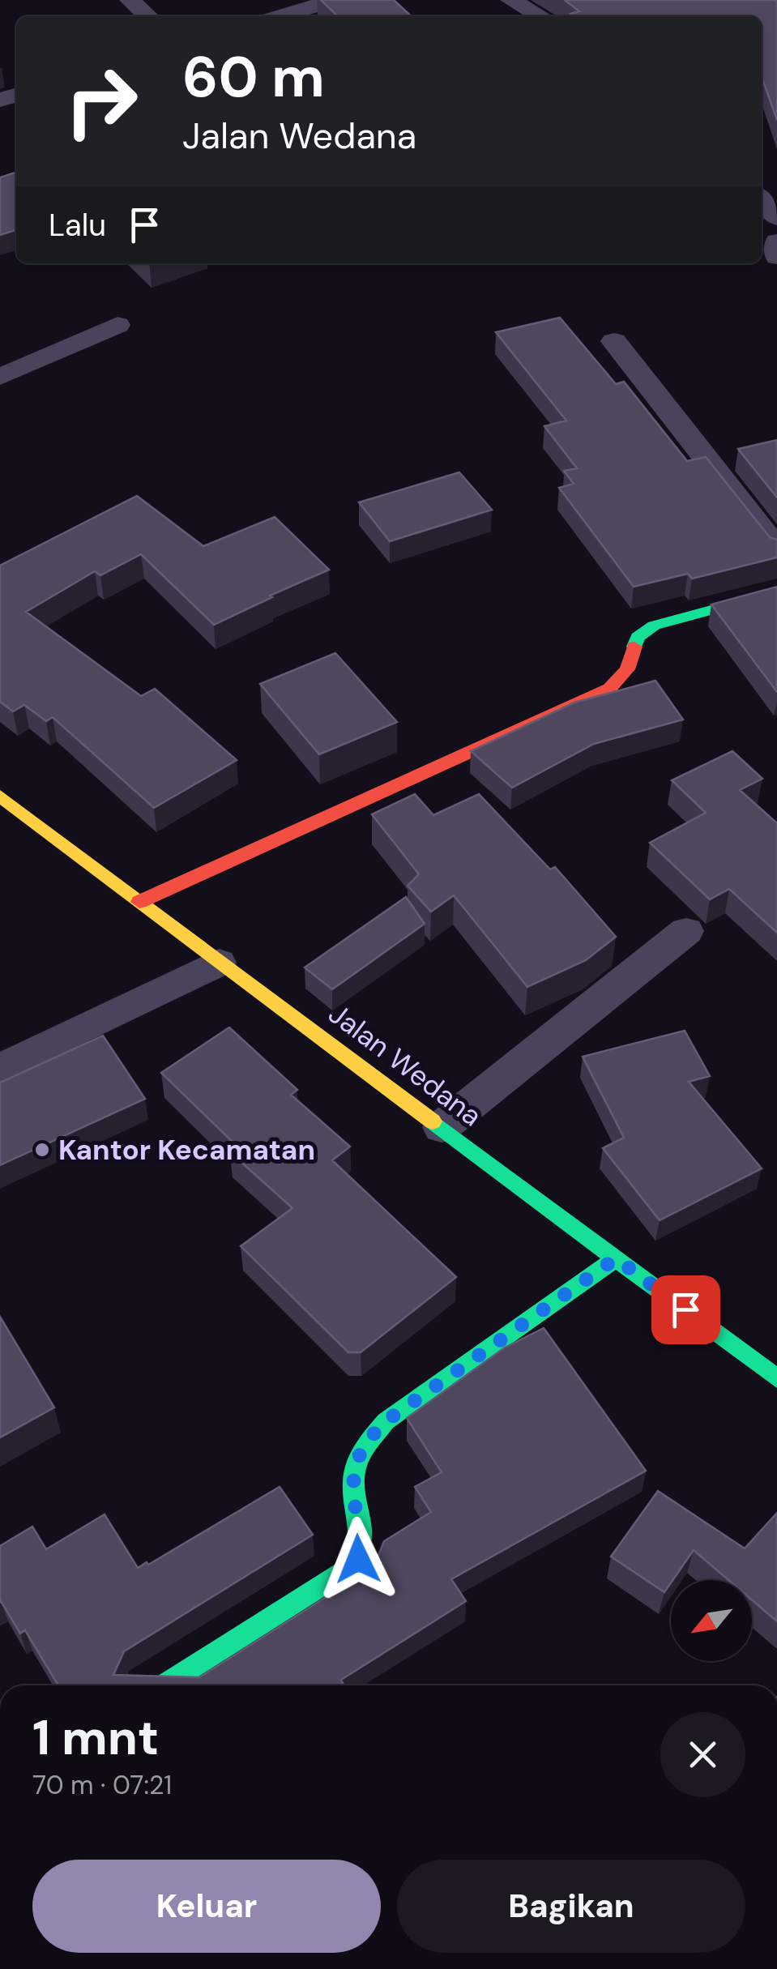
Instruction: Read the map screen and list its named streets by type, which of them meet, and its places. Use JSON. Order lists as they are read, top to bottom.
{
  "streets": {
    "street": ["Jalan Wedana"]
  },
  "places": ["Kantor Kecamatan"],
  "north": "bottom left",
  "page": {
    "turn": ["60 m", "Jalan Wedana"],
    "then": "Lalu",
    "heading": ["1 mnt", "70 m · 07:21"],
    "buttons": ["Keluar", "Bagikan"]
  }
}
